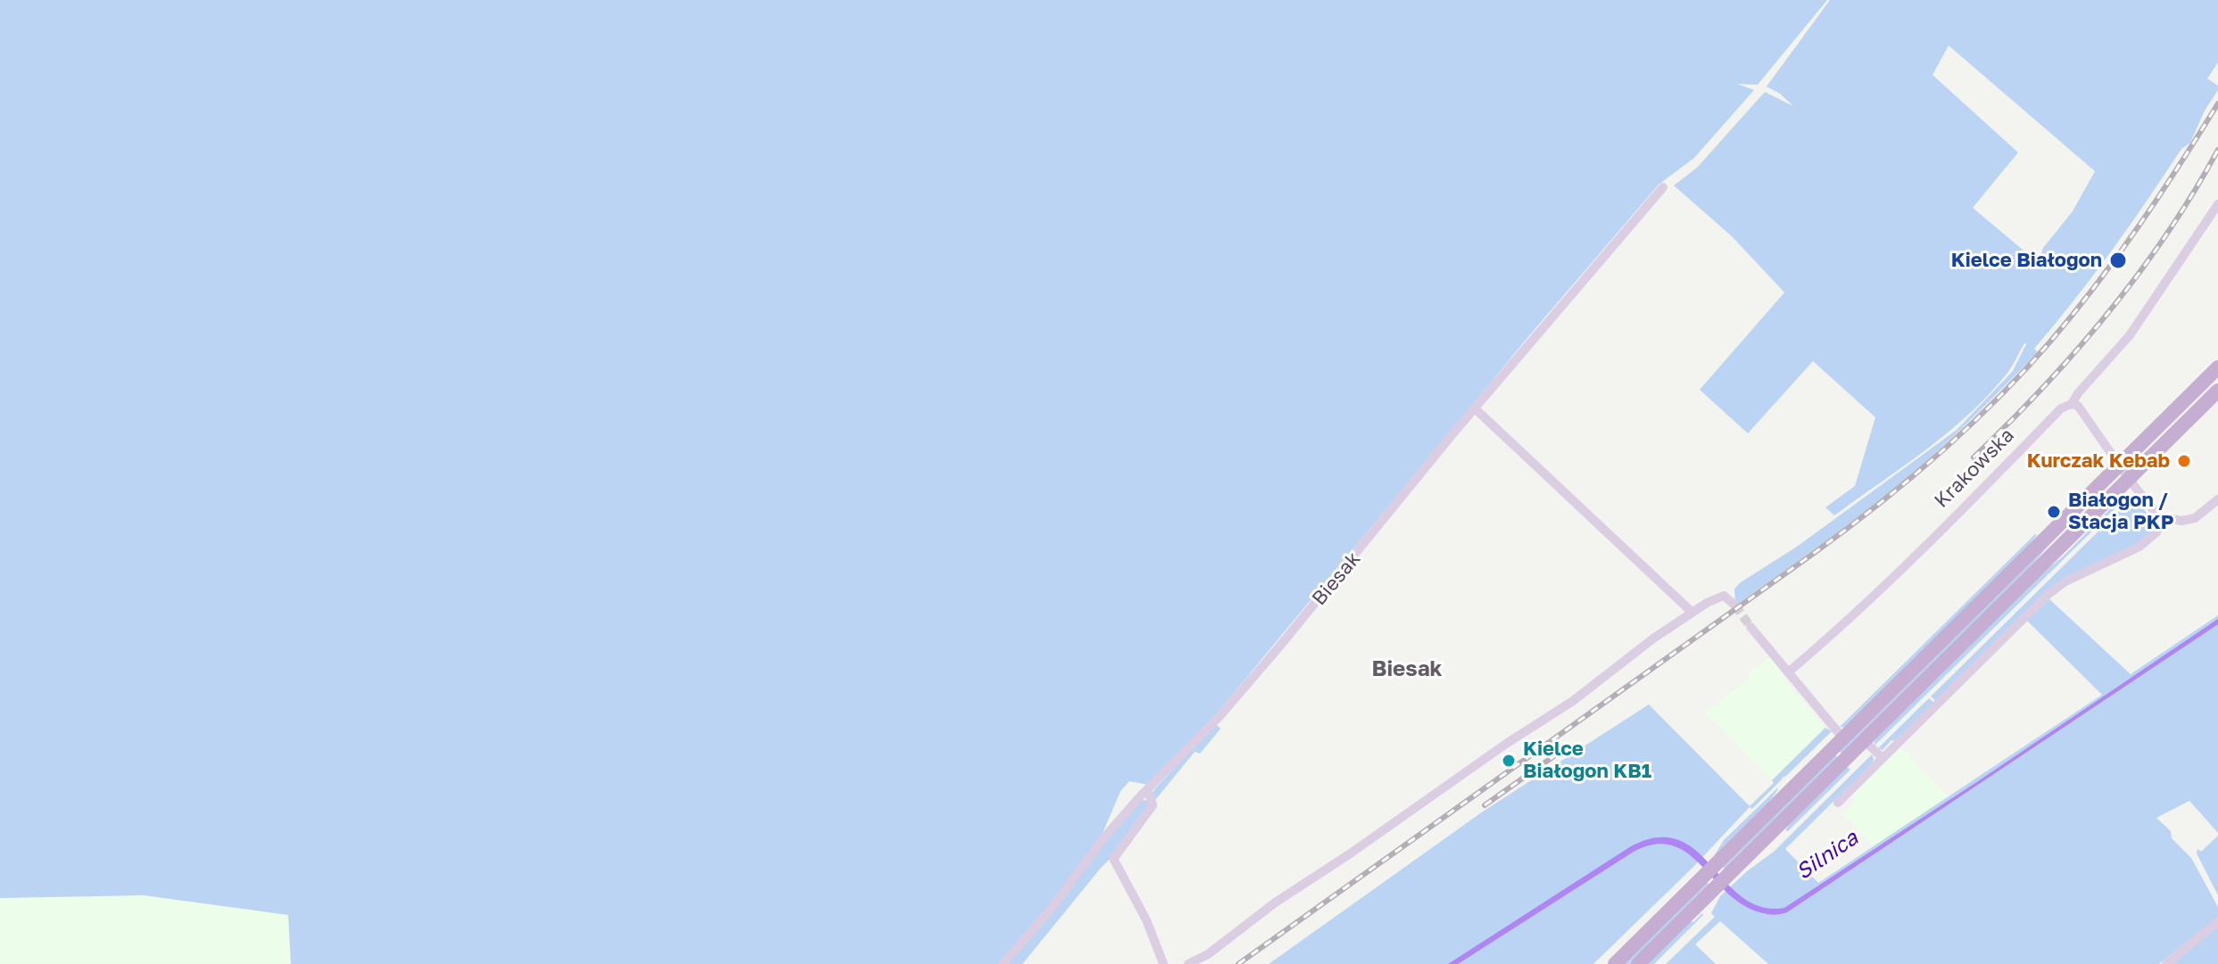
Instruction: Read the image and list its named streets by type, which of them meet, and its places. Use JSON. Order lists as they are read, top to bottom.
{
  "streets": {
    "street": ["Krakowska", "Biesak"]
  },
  "districts": ["Biesak"],
  "water": ["Silnica"],
  "places": [
    "Kielce Białogon",
    "Kurczak Kebab",
    "Białogon / Stacja PKP",
    "Kielce Białogon KB1"
  ]
}
